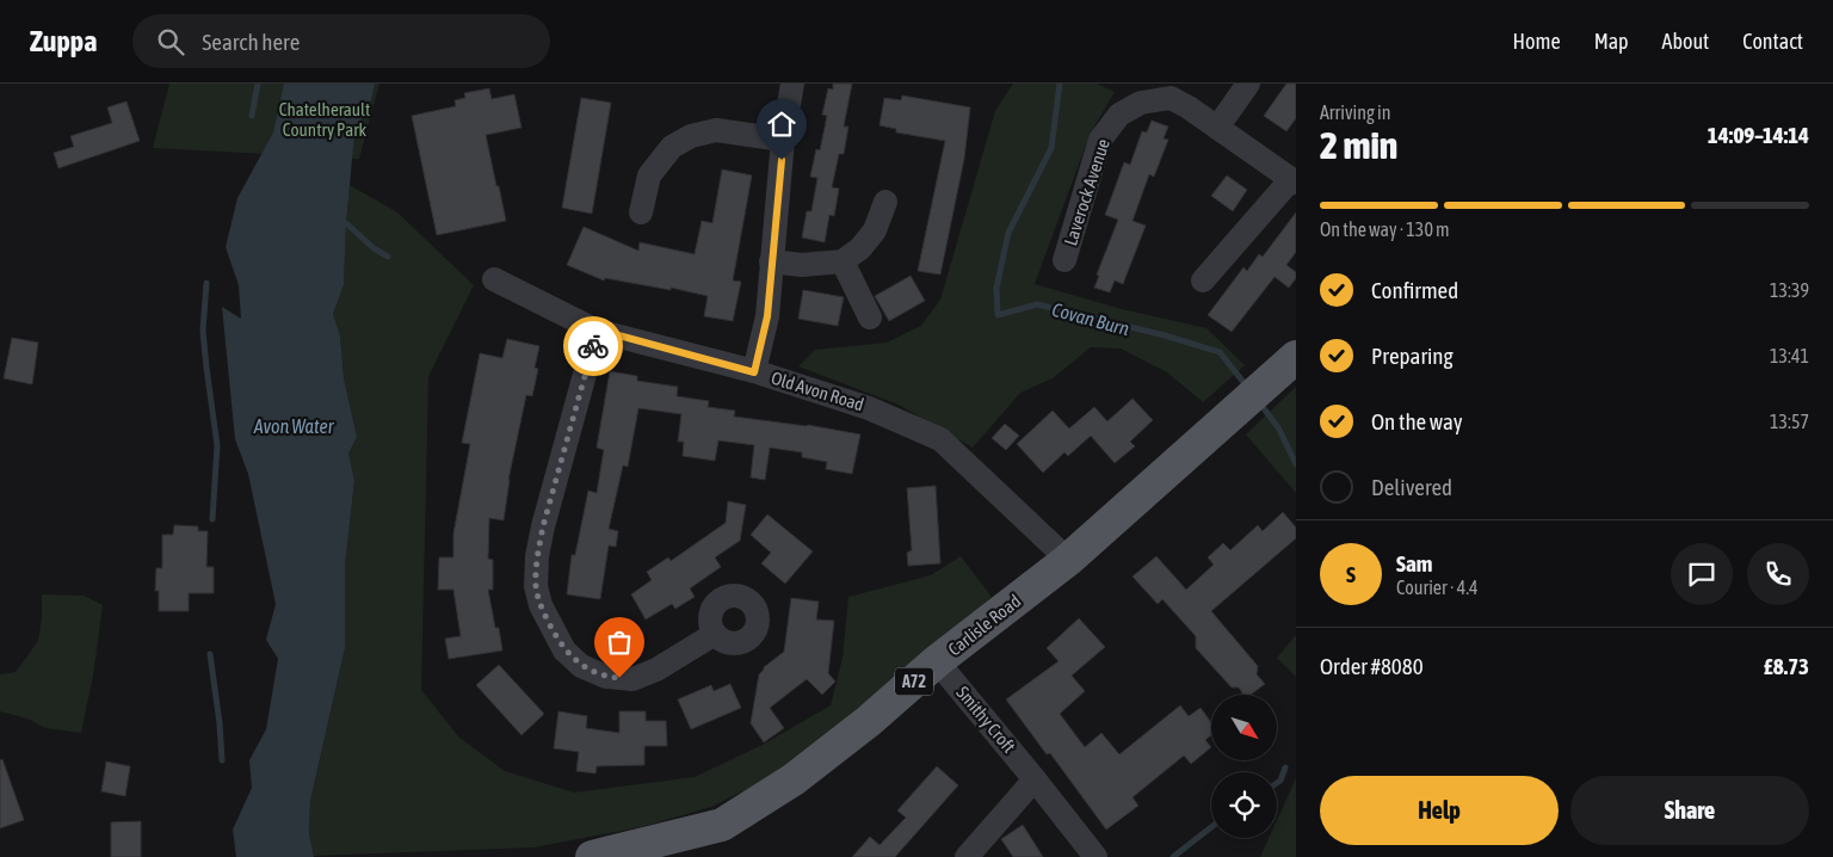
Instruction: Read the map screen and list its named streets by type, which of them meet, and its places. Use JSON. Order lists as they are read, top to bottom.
{
  "streets": {
    "main road": ["Carlisle Road", "A72"],
    "street": ["Laverock Avenue", "Old Avon Road", "Smithy Croft"]
  },
  "crossings": [
    ["Old Avon Road", "Carlisle Road"],
    ["Carlisle Road", "Smithy Croft"]
  ],
  "water": ["Covan Burn", "Avon Water"],
  "parks": ["Chatelherault Country Park"],
  "north": "bottom right",
  "page": {
    "header": "Zuppa",
    "search": "Search here",
    "nav": [
      "Home",
      "Map",
      "About",
      "Contact"
    ],
    "heading": ["2 min", "Arriving in", "14:09–14:14"],
    "panel": [
      "Sam",
      "Courier · 4.4",
      "Order #8080",
      "£8.73"
    ],
    "bar": "On the way · 130 m",
    "list": [
      ["Confirmed", "13:39"],
      ["Preparing", "13:41"],
      ["On the way", "13:57"],
      "Delivered"
    ],
    "round": "S",
    "buttons": ["Help", "Share"]
  }
}
